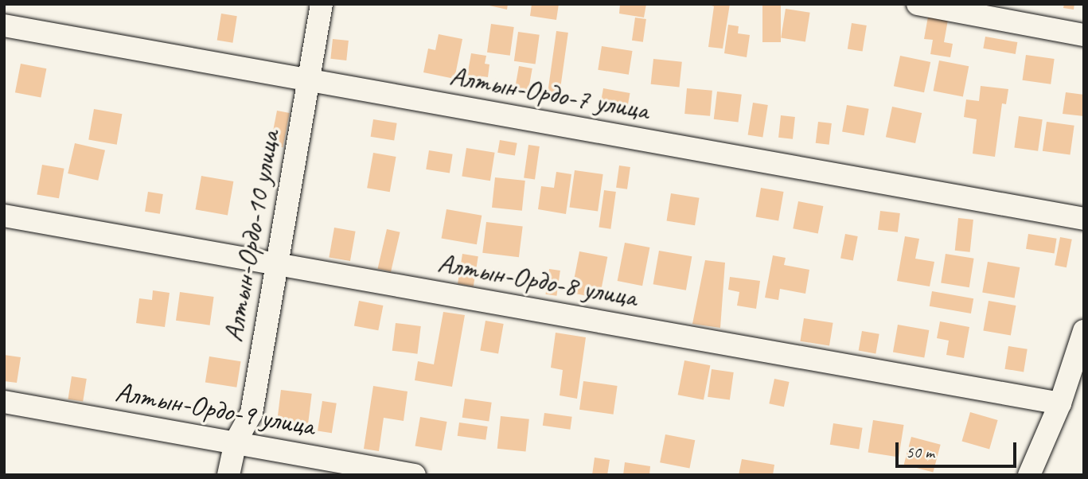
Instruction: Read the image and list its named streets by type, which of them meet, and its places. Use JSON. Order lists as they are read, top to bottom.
{
  "streets": {
    "street": [
      "Алтын-Ордо-7 улица",
      "Алтын-Ордо-10 улица",
      "Алтын-Ордо-8 улица",
      "Алтын-Ордо-9 улица"
    ]
  },
  "crossings": [
    ["Алтын-Ордо-7 улица", "Алтын-Ордо-10 улица"],
    ["Алтын-Ордо-10 улица", "Алтын-Ордо-8 улица"],
    ["Алтын-Ордо-10 улица", "Алтын-Ордо-9 улица"]
  ],
  "scale_bar": "50 m"
}
